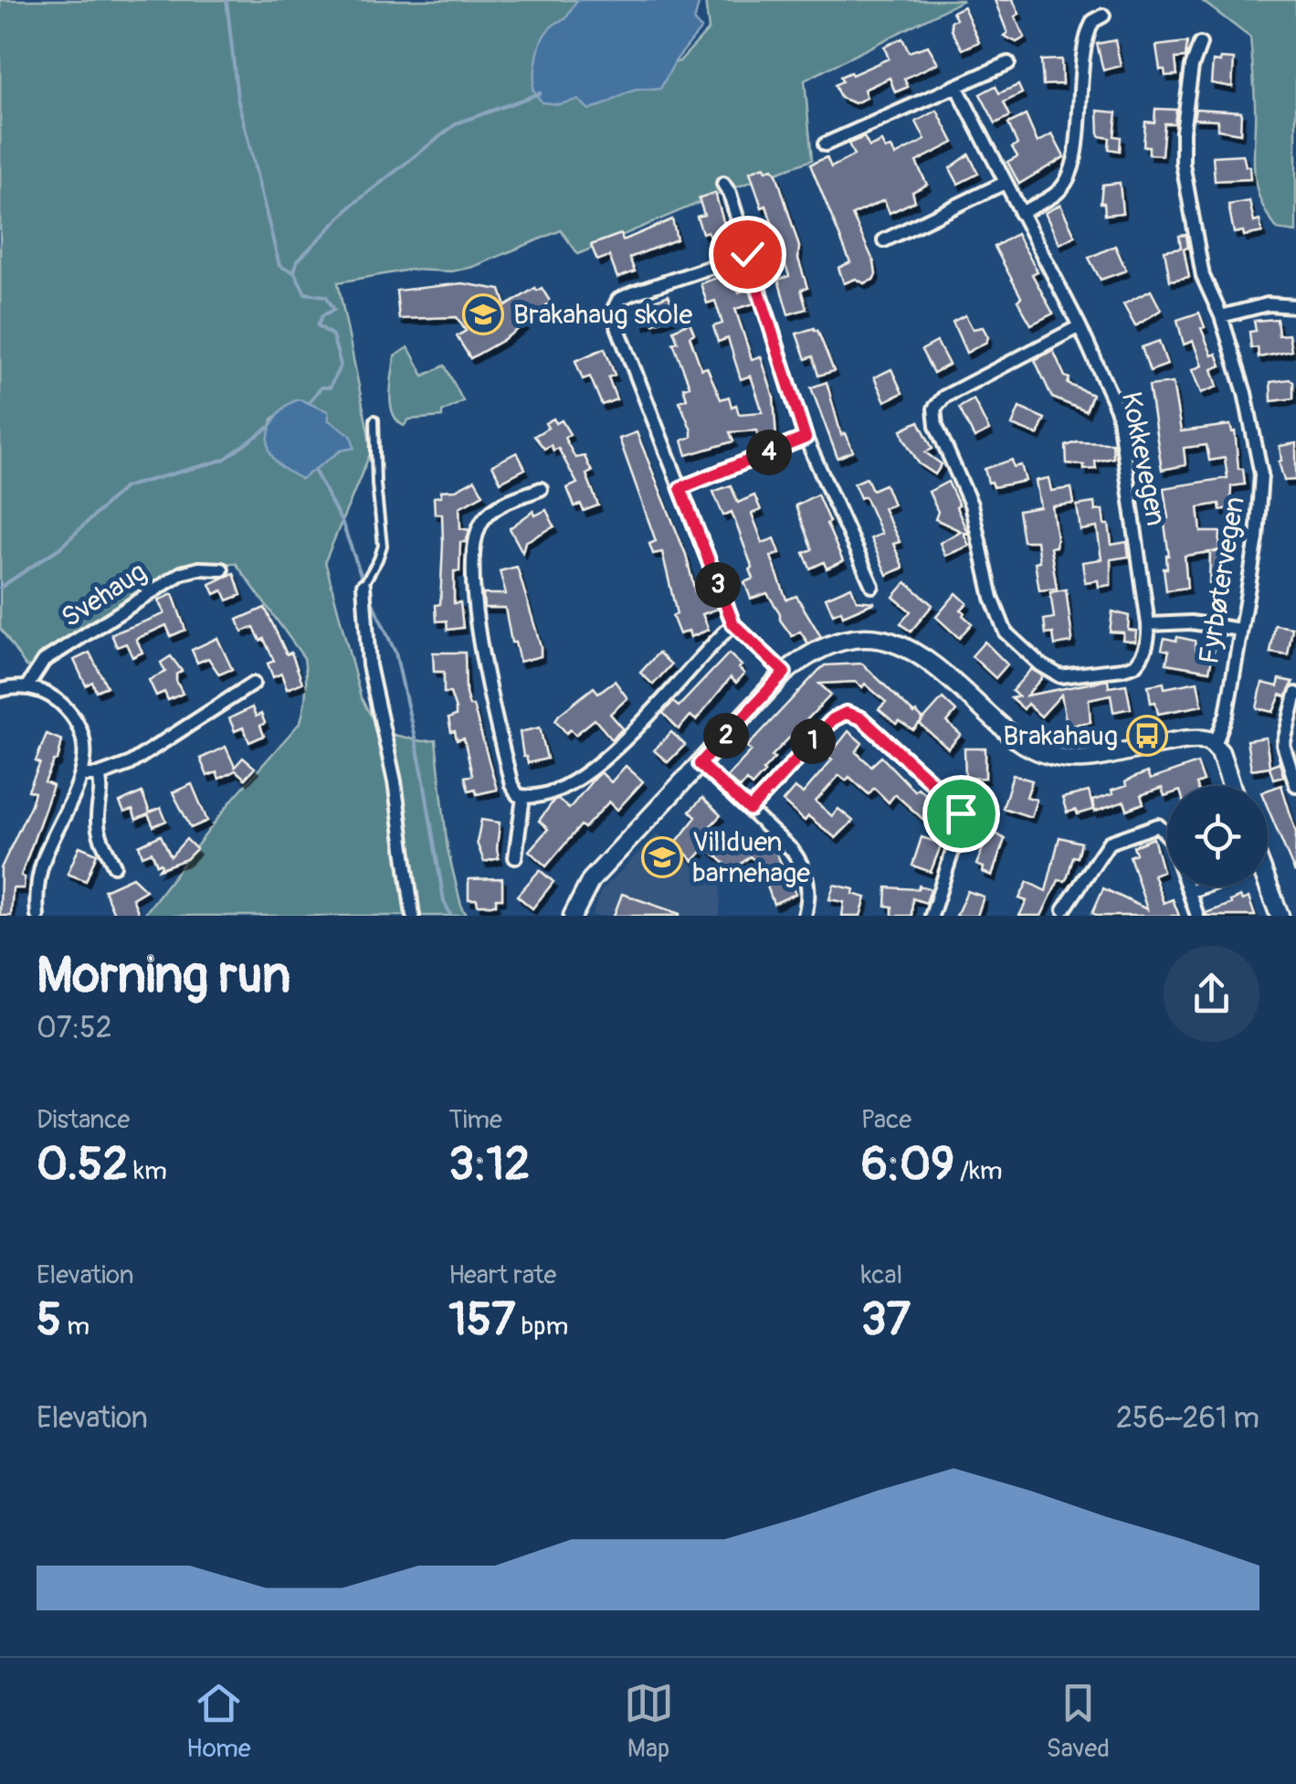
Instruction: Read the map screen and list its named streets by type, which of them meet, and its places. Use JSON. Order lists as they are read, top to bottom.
{
  "streets": {
    "street": ["Kokkevegen", "Fyrbøtervegen", "Svehaug"]
  },
  "places": {
    "school or university": ["Brakahaug skole", "Villduen barnehage"],
    "bus stop": ["Brakahaug"]
  },
  "page": {
    "pins": [
      "4",
      "3",
      "2",
      "1"
    ],
    "heading": ["Morning run", "07:52"],
    "stats": [
      ["Distance", "0.52 km"],
      ["Time", "3:12"],
      ["Pace", "6:09 /km"],
      ["Elevation", "5 m"],
      ["Heart rate", "157 bpm"],
      ["kcal", "37"]
    ],
    "chart": ["Elevation", "256–261 m"],
    "tabs": ["Home", "Map", "Saved"]
  }
}
